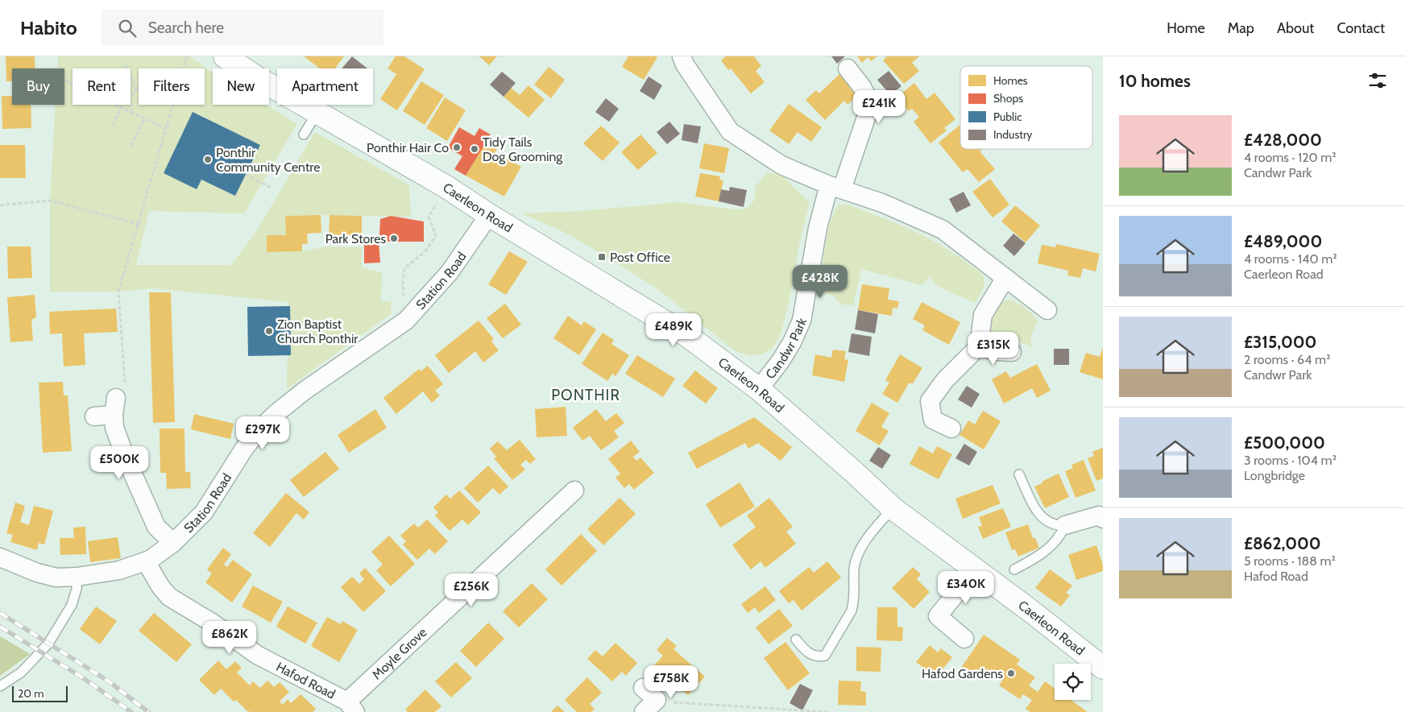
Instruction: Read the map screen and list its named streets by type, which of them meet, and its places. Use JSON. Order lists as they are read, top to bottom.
{
  "streets": {
    "main road": ["Caerleon Road"],
    "street": [
      "Station Road",
      "Candwr Park",
      "Moyle Grove",
      "Hafod Road"
    ]
  },
  "crossings": [
    ["Caerleon Road", "Station Road"],
    ["Caerleon Road", "Candwr Park"],
    ["Station Road", "Hafod Road"],
    ["Moyle Grove", "Hafod Road"]
  ],
  "districts": ["PONTHIR"],
  "places": {
    "other": [
      "Ponthir Hair Co",
      "Tidy Tails Dog Grooming",
      "Ponthir Community Centre",
      "Park Stores",
      "Zion Baptist Church Ponthir",
      "Hafod Gardens"
    ],
    "transit": ["Post Office"]
  },
  "legend": [
    "Homes",
    "Shops",
    "Public",
    "Industry"
  ],
  "scale_bar": "20 m",
  "page": {
    "header": "Habito",
    "search": "Search here",
    "nav": [
      "Home",
      "Map",
      "About",
      "Contact"
    ],
    "heading": "10 homes",
    "chip": [
      "Buy",
      "Rent",
      "Filters",
      "New",
      "Apartment"
    ],
    "price": [
      "£241K",
      "£428K",
      "£489K",
      "£315K",
      "£297K",
      "£500K",
      "£340K",
      "£256K",
      "£862K",
      "£758K"
    ],
    "list": [
      {
        "name": "£428,000",
        "note": "4 rooms · 120 m² · Candwr Park"
      },
      {
        "name": "£489,000",
        "note": "4 rooms · 140 m² · Caerleon Road"
      },
      {
        "name": "£315,000",
        "note": "2 rooms · 64 m² · Candwr Park"
      },
      {
        "name": "£500,000",
        "note": "3 rooms · 104 m² · Longbridge"
      },
      {
        "name": "£862,000",
        "note": "5 rooms · 188 m² · Hafod Road"
      }
    ],
    "scale": "20 m"
  }
}
